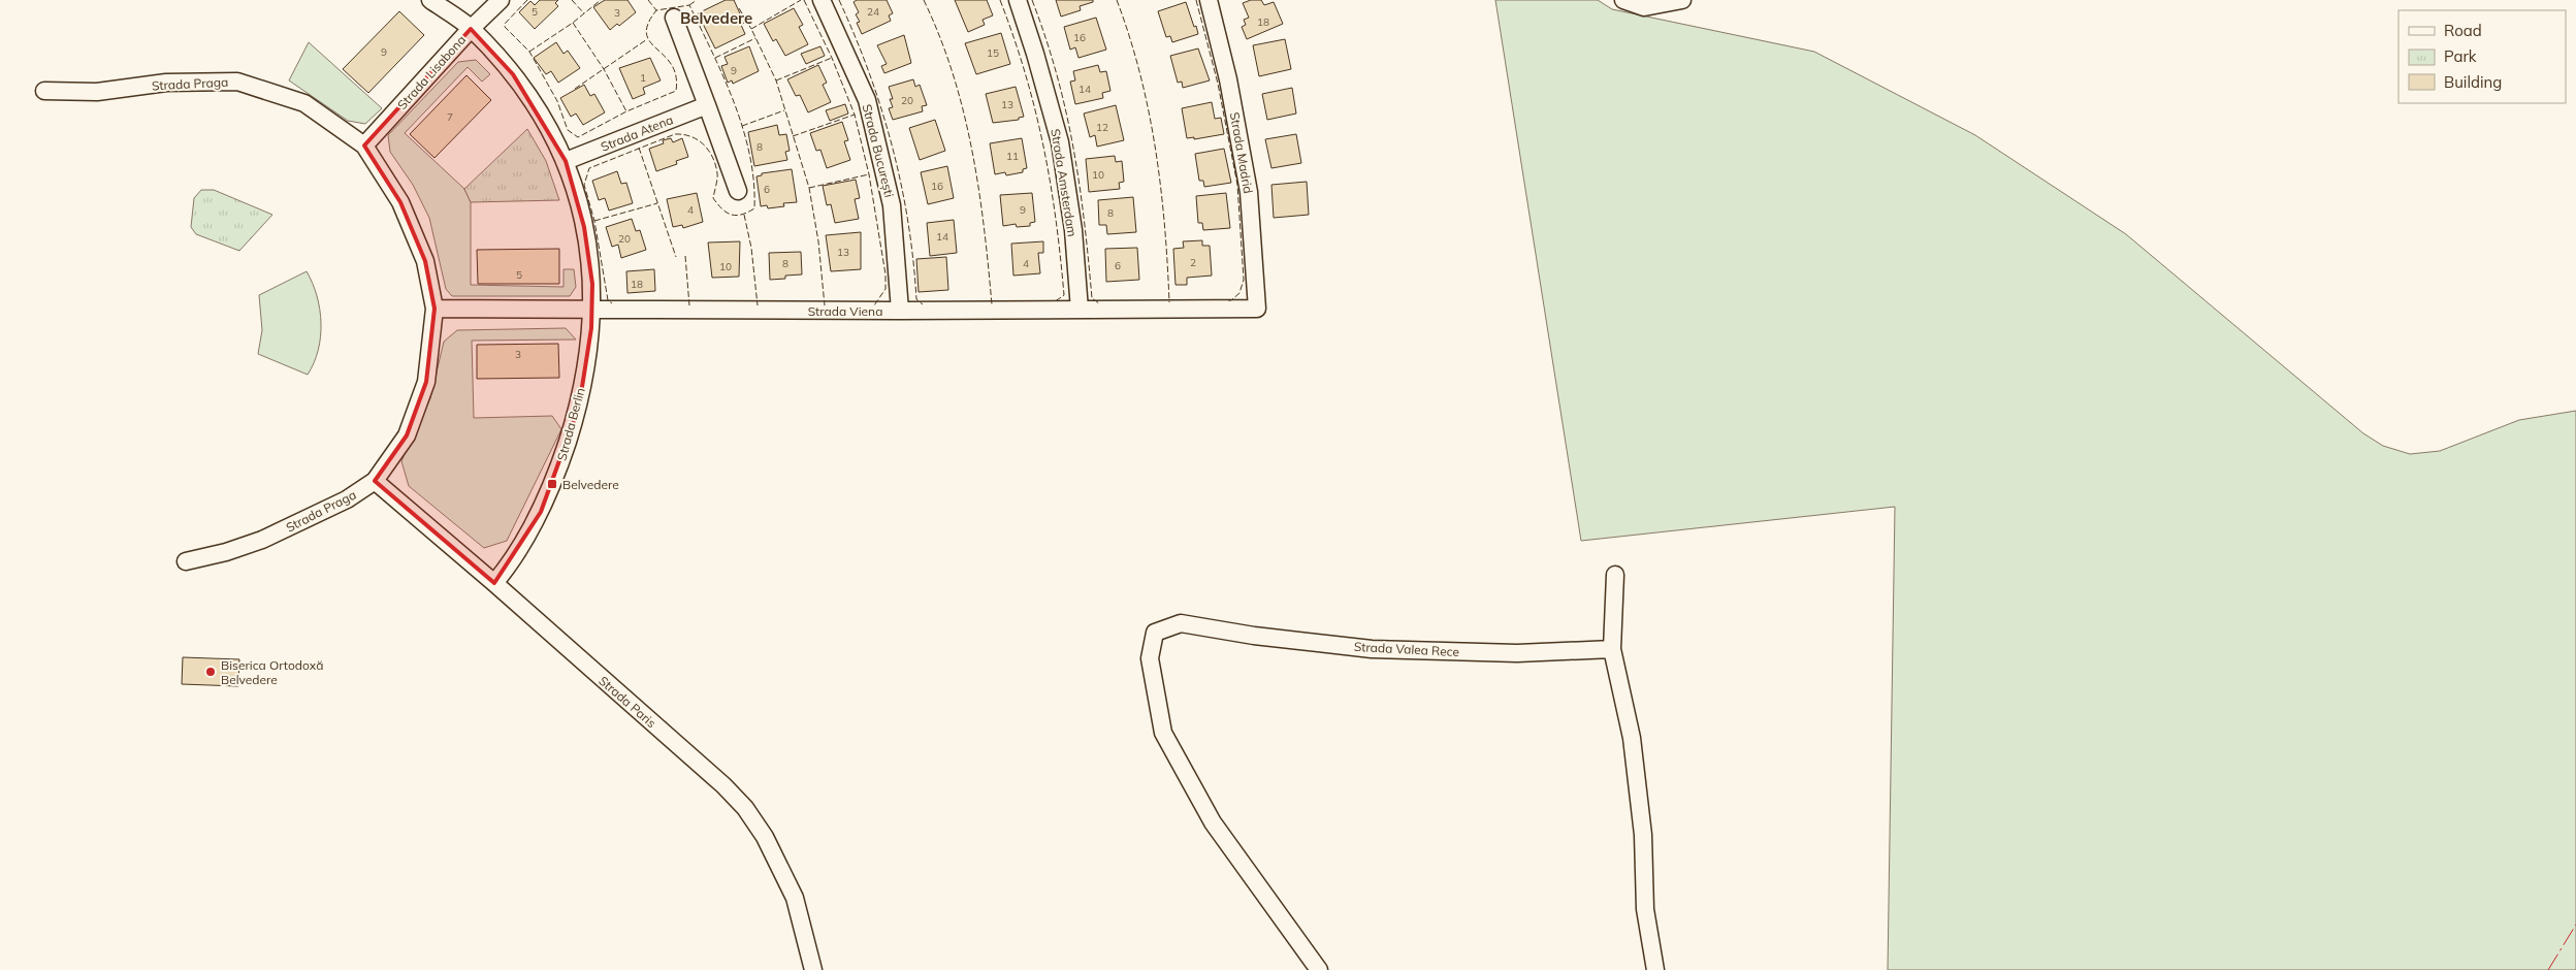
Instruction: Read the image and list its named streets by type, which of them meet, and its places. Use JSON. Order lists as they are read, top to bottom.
{
  "streets": {
    "street": [
      "Strada Lisabona",
      "Strada Praga",
      "Strada Atena",
      "Strada București",
      "Strada Madrid",
      "Strada Amsterdam",
      "Strada Viena",
      "Strada Berlin",
      "Strada Valea Rece",
      "Strada Paris"
    ]
  },
  "crossings": [
    ["Strada Lisabona", "Strada Praga"],
    ["Strada Lisabona", "Strada Berlin"],
    ["Strada Praga", "Strada Viena"],
    ["Strada Praga", "Strada Paris"],
    ["Strada Atena", "Strada Berlin"],
    ["Strada București", "Strada Viena"],
    ["Strada Madrid", "Strada Viena"],
    ["Strada Amsterdam", "Strada Viena"],
    ["Strada Viena", "Strada Berlin"],
    ["Strada Berlin", "Strada Paris"]
  ],
  "districts": ["Belvedere"],
  "places": {
    "transit": ["Belvedere"],
    "other": ["Biserica Ortodoxă Belvedere"]
  },
  "house_numbers": [
    "5",
    "24",
    "3",
    "18",
    "16",
    "9",
    "15",
    "9",
    "1",
    "14",
    "20",
    "13",
    "7",
    "12",
    "8",
    "11",
    "10",
    "16",
    "6",
    "4",
    "9",
    "8",
    "14",
    "20",
    "13",
    "2",
    "8",
    "4",
    "6",
    "10",
    "5",
    "18",
    "3"
  ],
  "legend": ["Road", "Park", "Building"]
}
